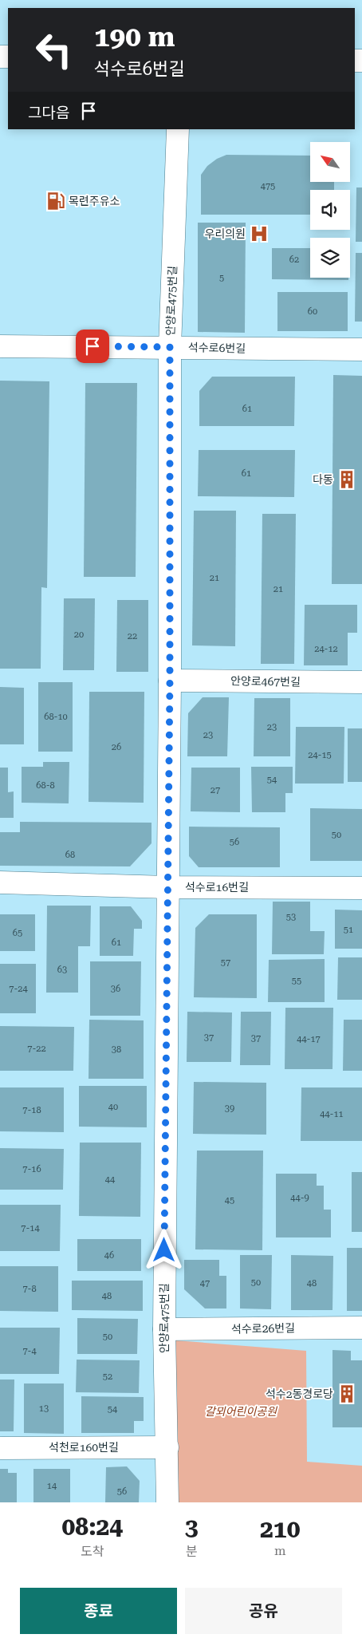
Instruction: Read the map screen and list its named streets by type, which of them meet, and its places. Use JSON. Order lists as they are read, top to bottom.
{
  "streets": {
    "street": [
      "안양로475번길",
      "석수로6번길",
      "안양로467번길",
      "석수로16번길",
      "석수로26번길",
      "석천로160번길"
    ]
  },
  "crossings": [
    ["안양로475번길", "석수로6번길"],
    ["안양로475번길", "안양로467번길"],
    ["안양로475번길", "석수로16번길"],
    ["안양로475번길", "석수로26번길"],
    ["안양로475번길", "석천로160번길"]
  ],
  "parks": ["갈뫼어린이공원"],
  "places": {
    "fuel station": ["목련주유소"],
    "hospital": ["우리의원"],
    "building": ["다동", "석수2동경로당"]
  },
  "house_numbers": [
    "475",
    "62",
    "5",
    "60",
    "61",
    "61",
    "21",
    "21",
    "20",
    "22",
    "24-12",
    "68-10",
    "23",
    "23",
    "26",
    "24-15",
    "54",
    "68-8",
    "27",
    "50",
    "56",
    "68",
    "53",
    "51",
    "65",
    "61",
    "57",
    "63",
    "55",
    "7-24",
    "36",
    "37",
    "37",
    "44-17",
    "7-22",
    "38",
    "40",
    "39",
    "7-18",
    "44-11",
    "7-16",
    "44",
    "44-9",
    "45",
    "7-14",
    "46",
    "50",
    "47",
    "48",
    "7-8",
    "48",
    "50",
    "7-4",
    "52",
    "13",
    "54",
    "14",
    "56"
  ],
  "north": "top left",
  "page": {
    "turn": ["190 m", "석수로6번길"],
    "then": "그다음",
    "eta": [
      "08:24",
      "도착",
      "3",
      "분",
      "210",
      "m"
    ],
    "buttons": ["종료", "공유"]
  }
}
